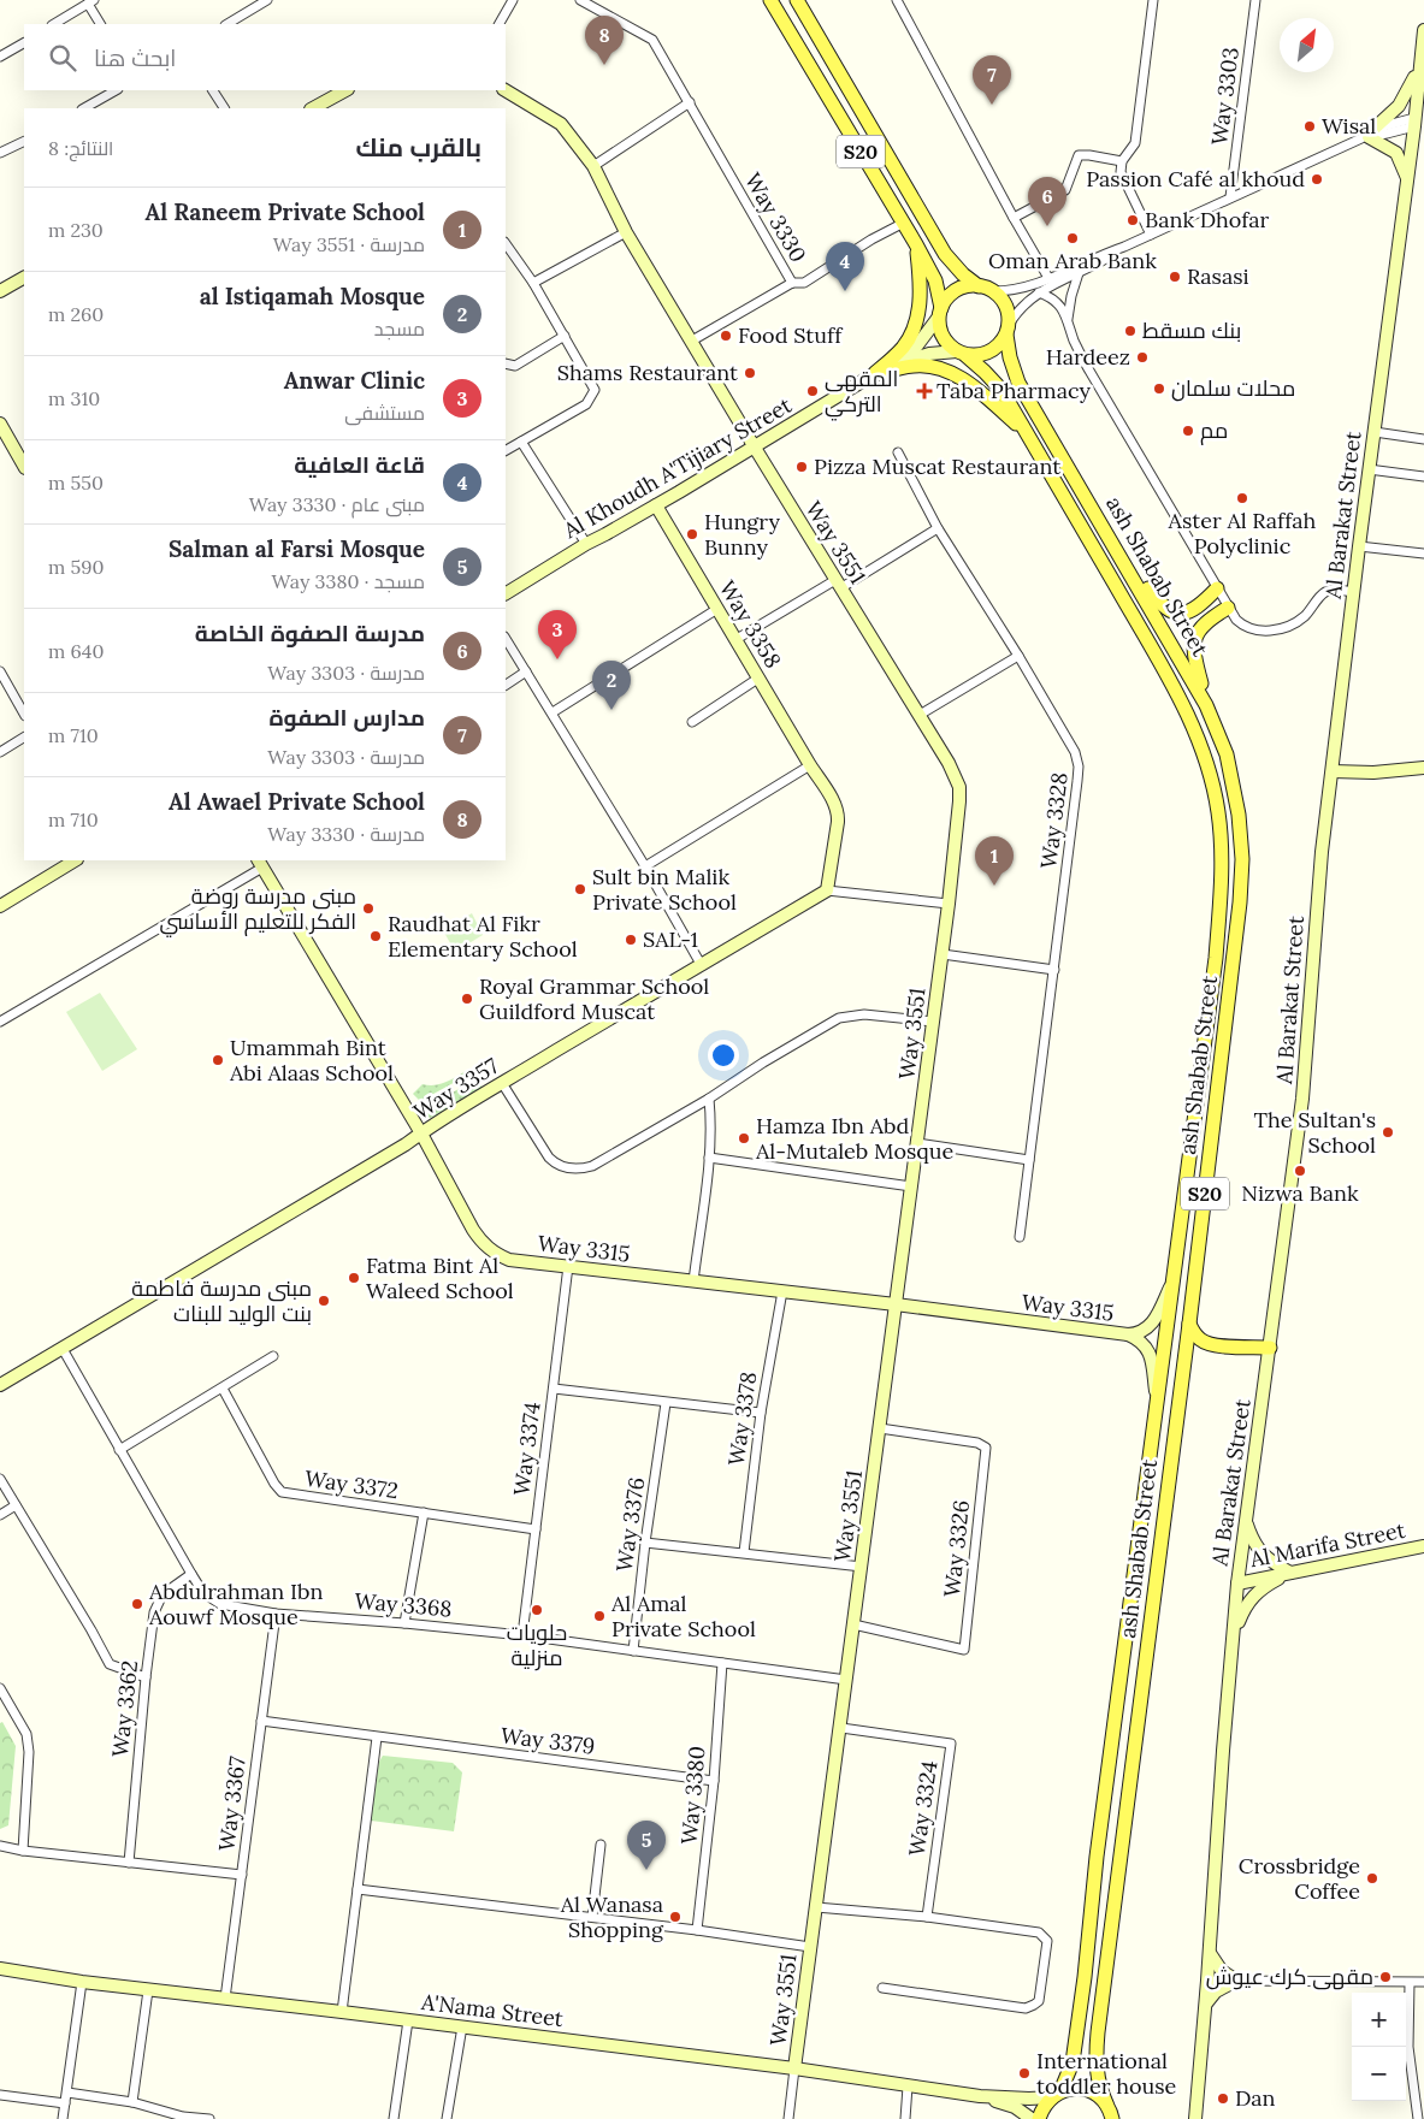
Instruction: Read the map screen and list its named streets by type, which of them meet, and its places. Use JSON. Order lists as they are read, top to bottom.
{
  "streets": {
    "main road": ["S20", "ash Shabab Street"],
    "street": [
      "Way 3303",
      "Way 3330",
      "Al Khoudh A'Tijiary Street",
      "Al Barakat Street",
      "Way 3551",
      "Way 3358",
      "Way 3328",
      "Way 3357",
      "Way 3315",
      "Way 3378",
      "Way 3374",
      "Way 3372",
      "Way 3376",
      "Al Marifa Street",
      "Way 3326",
      "Way 3368",
      "Way 3362",
      "Way 3379",
      "Way 3380",
      "Way 3367",
      "Way 3324",
      "A'Nama Street"
    ]
  },
  "crossings": [
    ["S20", "Al Khoudh A'Tijiary Street"],
    ["S20", "ash Shabab Street"],
    ["S20", "A'Nama Street"],
    ["Way 3330", "Way 3551"],
    ["Al Khoudh A'Tijiary Street", "Way 3551"],
    ["Al Khoudh A'Tijiary Street", "ash Shabab Street"],
    ["Al Khoudh A'Tijiary Street", "Way 3358"],
    ["Al Barakat Street", "Al Marifa Street"],
    ["Way 3551", "Way 3315"],
    ["Way 3551", "Way 3326"],
    ["Way 3551", "Way 3368"],
    ["Way 3551", "Way 3324"],
    ["Way 3551", "A'Nama Street"],
    ["ash Shabab Street", "A'Nama Street"],
    ["Way 3358", "Way 3357"],
    ["Way 3357", "Way 3315"],
    ["Way 3357", "Way 3368"],
    ["Way 3315", "Way 3378"],
    ["Way 3315", "Way 3374"],
    ["Way 3374", "Way 3372"],
    ["Way 3374", "Way 3368"],
    ["Way 3376", "Way 3368"],
    ["Way 3368", "Way 3362"],
    ["Way 3368", "Way 3380"],
    ["Way 3368", "Way 3367"],
    ["Way 3379", "Way 3380"],
    ["Way 3379", "Way 3367"],
    ["Way 3367", "A'Nama Street"]
  ],
  "places": {
    "other": [
      "Wisal",
      "Passion Café al khoud",
      "Bank Dhofar",
      "Oman Arab Bank",
      "Rasasi",
      "بنك مسقط",
      "Food Stuff",
      "Hardeez",
      "Shams Restaurant",
      "محلات سلمان",
      "المقهى التركي",
      "مم",
      "Pizza Muscat Restaurant",
      "Aster Al Raffah Polyclinic",
      "Hungry Bunny",
      "Sult bin Malik Private School",
      "مبنى مدرسة روضة الفكر للتعليم الأساسي",
      "Raudhat Al Fikr Elementary School",
      "SAL-1",
      "Royal Grammar School Guildford Muscat",
      "Umammah Bint Abi Alaas School",
      "The Sultan's School",
      "Hamza Ibn Abd Al-Mutaleb Mosque",
      "Nizwa Bank",
      "Fatma Bint Al Waleed School",
      "مبنى مدرسة فاطمة بنت الوليد للبنات",
      "Abdulrahman Ibn Aouwf Mosque",
      "حلويات منزلية",
      "Al Amal Private School",
      "Crossbridge Coffee",
      "Al Wanasa Shopping",
      "مقهى كرك عيوش",
      "International toddler house",
      "Dan"
    ],
    "health": ["Taba Pharmacy"]
  },
  "north": "top right",
  "page": {
    "pins": [
      "8",
      "7",
      "6",
      "4",
      "3",
      "2",
      "1",
      "5"
    ],
    "search": "ابحث هنا",
    "heading": ["بالقرب منك", "النتائج: 8"],
    "list": [
      {
        "mark": "1",
        "name": "Al Raneem Private School",
        "note": "مدرسة · Way 3551",
        "value": "230 m"
      },
      {
        "mark": "2",
        "name": "al Istiqamah Mosque",
        "note": "مسجد",
        "value": "260 m"
      },
      {
        "mark": "3",
        "name": "Anwar Clinic",
        "note": "مستشفى",
        "value": "310 m"
      },
      {
        "mark": "4",
        "name": "قاعة العافية",
        "note": "مبنى عام · Way 3330",
        "value": "550 m"
      },
      {
        "mark": "5",
        "name": "Salman al Farsi Mosque",
        "note": "مسجد · Way 3380",
        "value": "590 m"
      },
      {
        "mark": "6",
        "name": "مدرسة الصفوة الخاصة",
        "note": "مدرسة · Way 3303",
        "value": "640 m"
      },
      {
        "mark": "7",
        "name": "مدارس الصفوة",
        "note": "مدرسة · Way 3303",
        "value": "710 m"
      },
      {
        "mark": "8",
        "name": "Al Awael Private School",
        "note": "مدرسة · Way 3330",
        "value": "710 m"
      }
    ],
    "map_buttons": ["+", "−"]
  }
}
